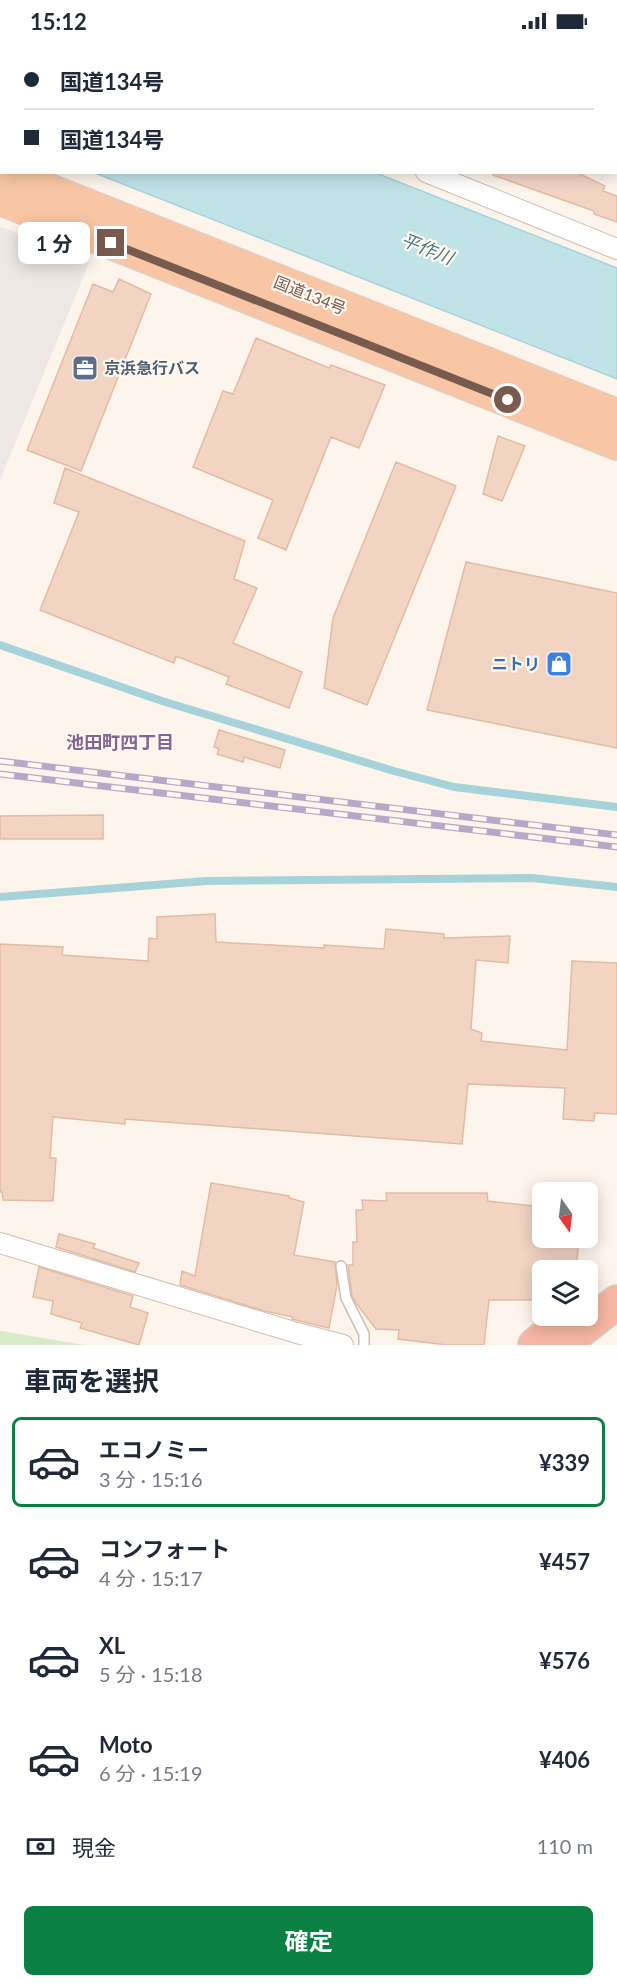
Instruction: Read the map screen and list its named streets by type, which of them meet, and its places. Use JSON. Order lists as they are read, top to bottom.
{
  "streets": {
    "highway": ["国道134号"]
  },
  "districts": ["池田町四丁目"],
  "water": ["平作川"],
  "places": {
    "office": ["京浜急行バス"],
    "shop": ["ニトリ"]
  },
  "north": "bottom",
  "page": {
    "status": "15:12",
    "banner": ["国道134号", "国道134号"],
    "bubble": "1 分",
    "heading": "車両を選択",
    "list": [
      {
        "name": "エコノミー",
        "note": "3 分 · 15:16",
        "value": "¥339"
      },
      {
        "name": "コンフォート",
        "note": "4 分 · 15:17",
        "value": "¥457"
      },
      {
        "name": "XL",
        "note": "5 分 · 15:18",
        "value": "¥576"
      },
      {
        "name": "Moto",
        "note": "6 分 · 15:19",
        "value": "¥406"
      }
    ],
    "pay": ["現金", "110 m"],
    "buttons": "確定"
  }
}
